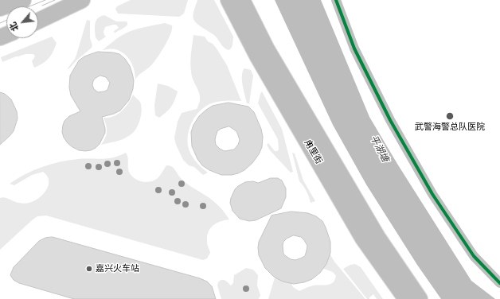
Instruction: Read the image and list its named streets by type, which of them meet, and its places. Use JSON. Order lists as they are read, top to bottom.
{
  "streets": {
    "main road": ["甪里街"]
  },
  "water": ["平湖塘"],
  "places": ["武警海警总队医院", "嘉兴火车站"],
  "north": "bottom left"
}
